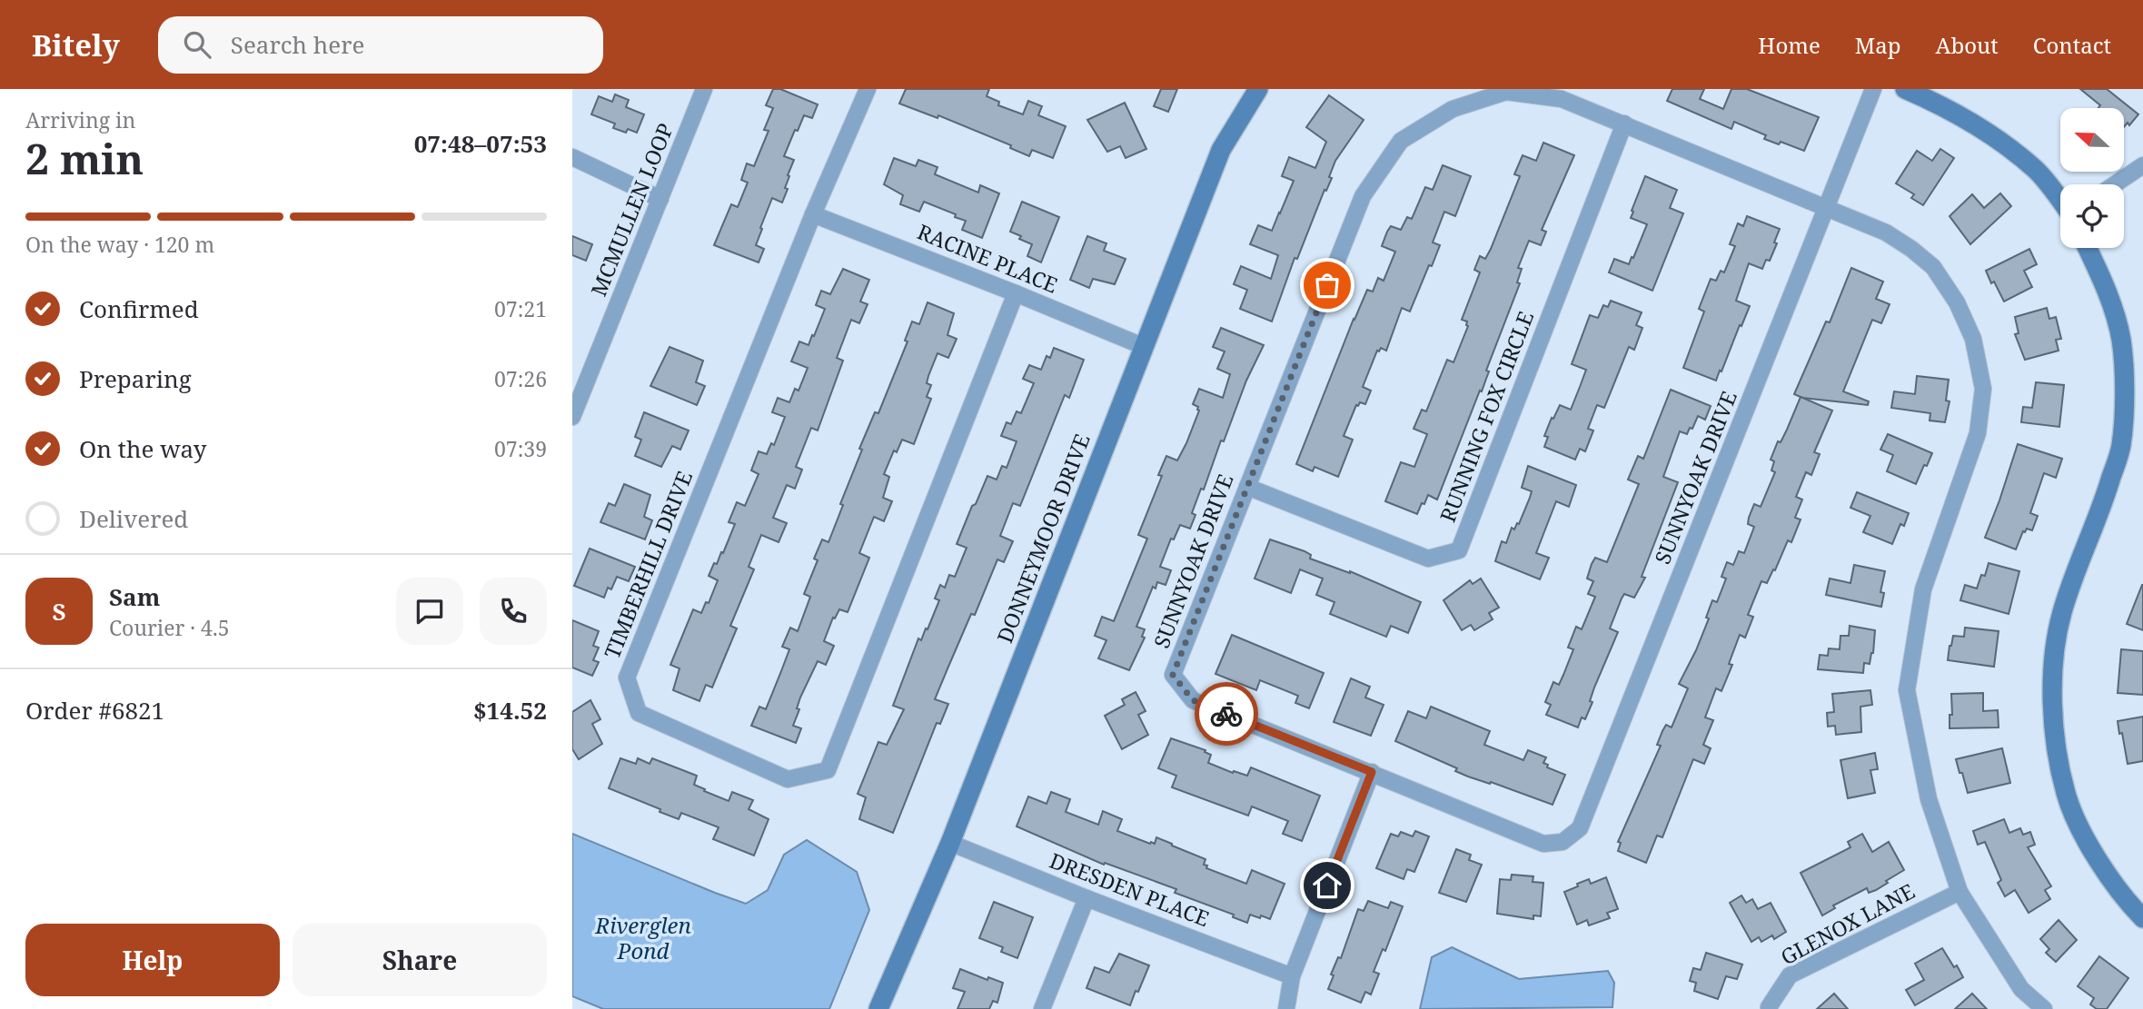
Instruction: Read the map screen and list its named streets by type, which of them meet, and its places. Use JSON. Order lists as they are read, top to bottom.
{
  "streets": {
    "street": [
      "MCMULLEN LOOP",
      "RACINE PLACE",
      "RUNNING FOX CIRCLE",
      "SUNNYOAK DRIVE",
      "DONNEYMOOR DRIVE",
      "TIMBERHILL DRIVE",
      "DRESDEN PLACE",
      "GLENOX LANE"
    ]
  },
  "crossings": [
    ["RACINE PLACE", "DONNEYMOOR DRIVE"],
    ["RACINE PLACE", "TIMBERHILL DRIVE"],
    ["RUNNING FOX CIRCLE", "SUNNYOAK DRIVE"],
    ["SUNNYOAK DRIVE", "GLENOX LANE"],
    ["DONNEYMOOR DRIVE", "DRESDEN PLACE"]
  ],
  "water": ["Riverglen Pond"],
  "north": "left",
  "page": {
    "header": "Bitely",
    "search": "Search here",
    "nav": [
      "Home",
      "Map",
      "About",
      "Contact"
    ],
    "heading": ["2 min", "Arriving in", "07:48–07:53"],
    "panel": [
      "Sam",
      "Courier · 4.5",
      "Order #6821",
      "$14.52"
    ],
    "bar": "On the way · 120 m",
    "list": [
      ["Confirmed", "07:21"],
      ["Preparing", "07:26"],
      ["On the way", "07:39"],
      "Delivered"
    ],
    "round": "S",
    "buttons": ["Help", "Share"]
  }
}
